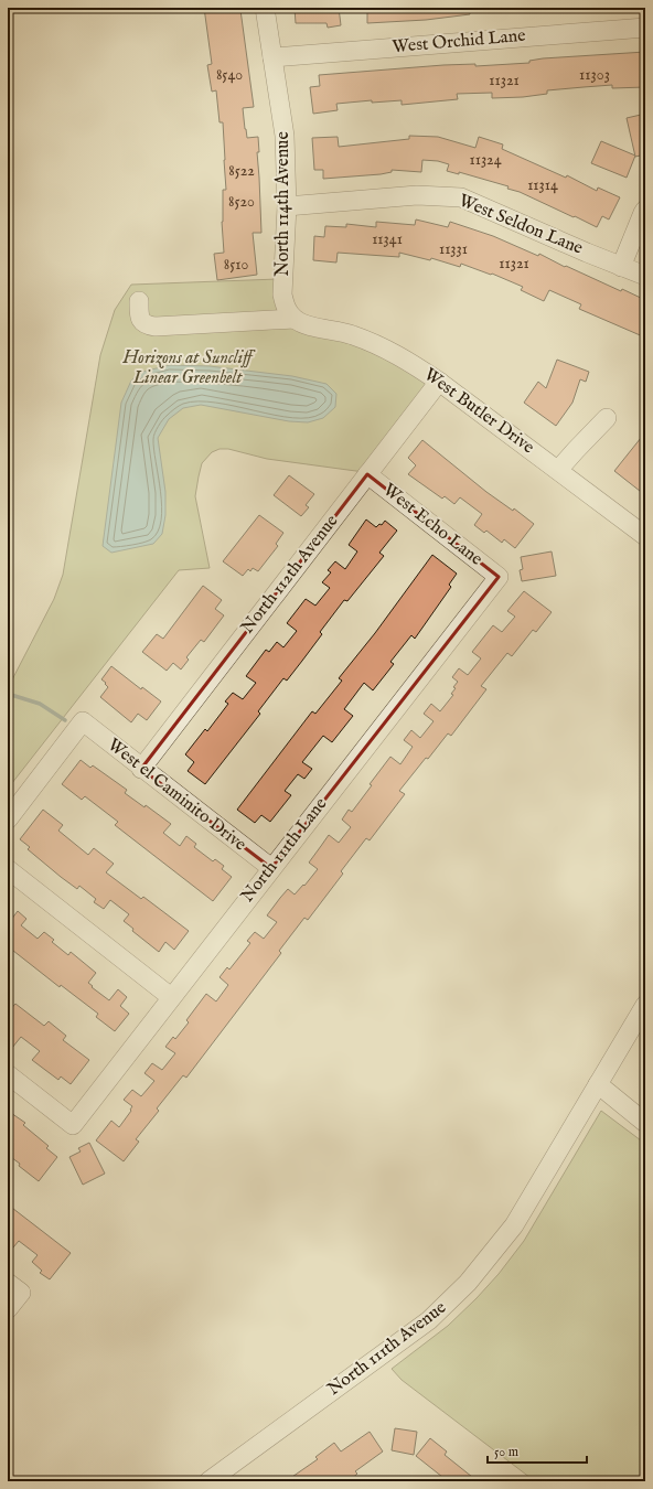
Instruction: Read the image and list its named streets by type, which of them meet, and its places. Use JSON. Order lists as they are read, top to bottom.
{
  "streets": {
    "street": [
      "West Orchid Lane",
      "North 114th Avenue",
      "West Seldon Lane",
      "West Butler Drive",
      "West Echo Lane",
      "North 112th Avenue",
      "West el Caminito Drive",
      "North 111th Lane",
      "North 111th Avenue"
    ]
  },
  "crossings": [
    ["West Orchid Lane", "North 114th Avenue"],
    ["North 114th Avenue", "West Seldon Lane"],
    ["North 114th Avenue", "West Butler Drive"],
    ["West Butler Drive", "North 112th Avenue"],
    ["West Echo Lane", "North 112th Avenue"],
    ["West Echo Lane", "North 111th Lane"],
    ["North 112th Avenue", "West el Caminito Drive"],
    ["West el Caminito Drive", "North 111th Lane"]
  ],
  "parks": ["Horizons at Suncliff Linear Greenbelt"],
  "house_numbers": [
    "8540",
    "11303",
    "11321",
    "11324",
    "8522",
    "11314",
    "8520",
    "11341",
    "11331",
    "11321",
    "8510"
  ],
  "scale_bar": "50 m"
}
